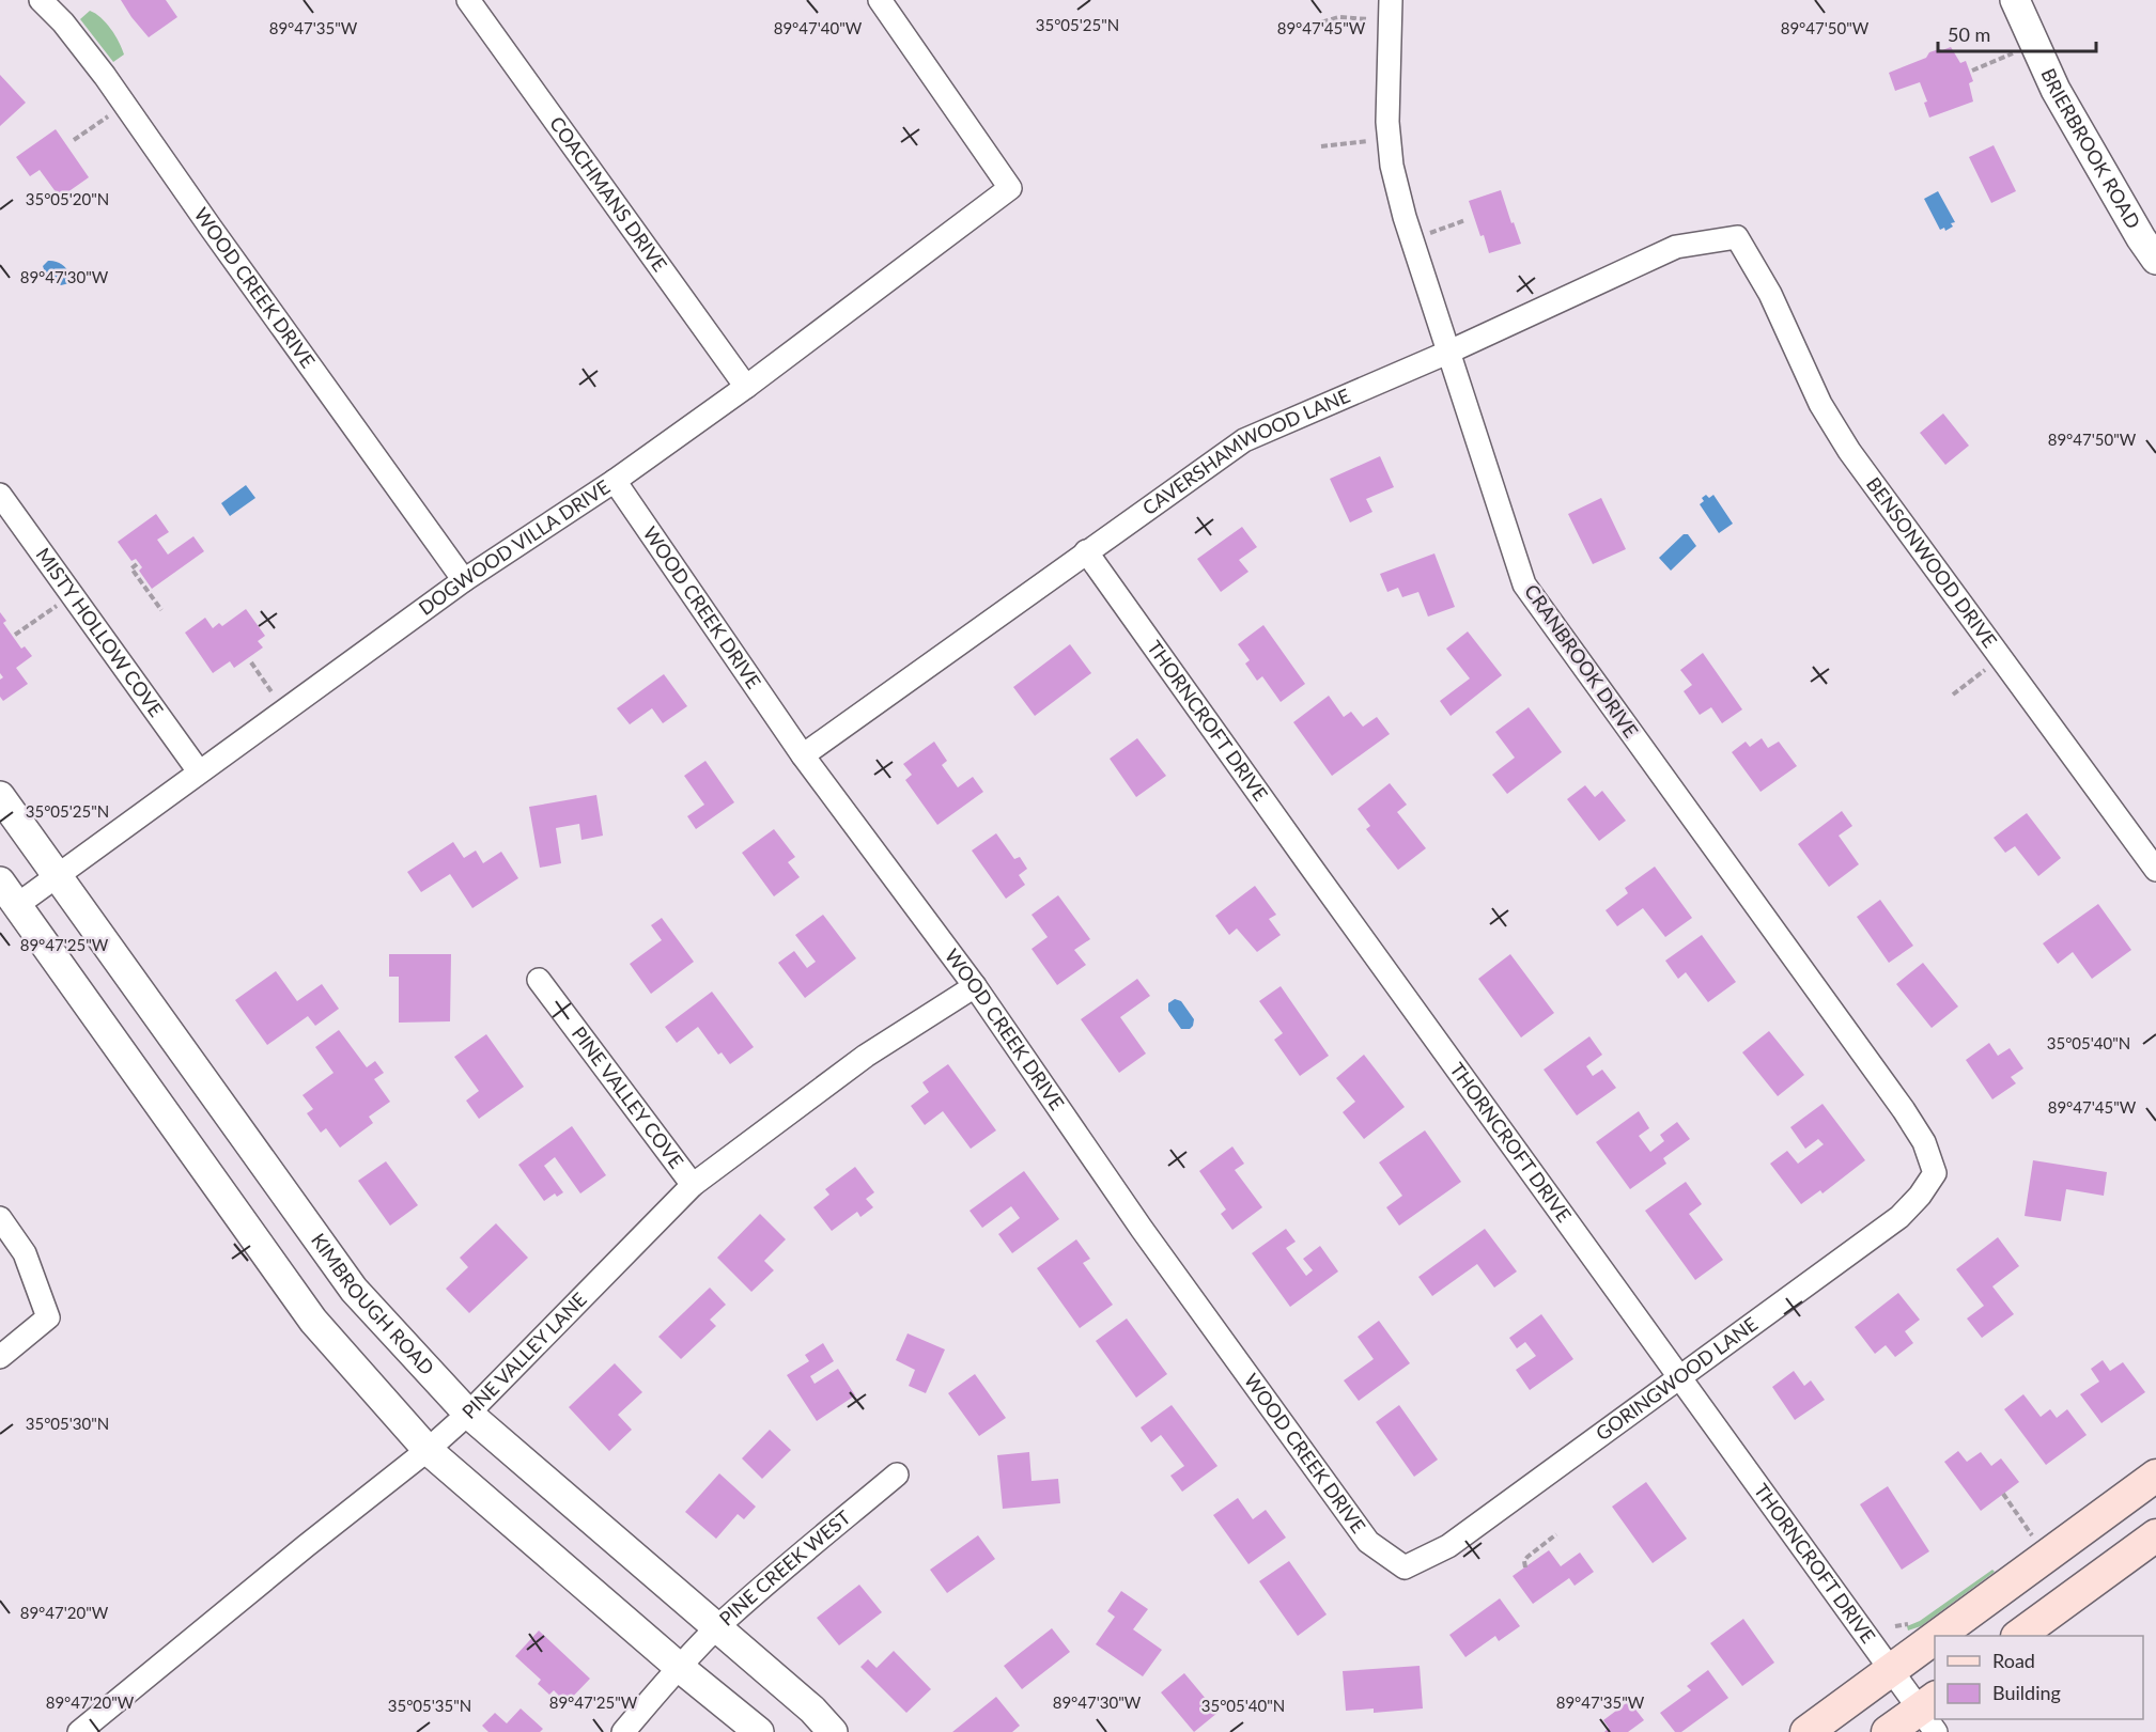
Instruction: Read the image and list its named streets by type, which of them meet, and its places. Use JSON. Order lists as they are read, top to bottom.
{
  "streets": {
    "street": [
      "BRIERBROOK ROAD",
      "COACHMANS DRIVE",
      "WOOD CREEK DRIVE",
      "CAVERSHAMWOOD LANE",
      "DOGWOOD VILLA DRIVE",
      "BENSONWOOD DRIVE",
      "MISTY HOLLOW COVE",
      "CRANBROOK DRIVE",
      "THORNCROFT DRIVE",
      "PINE VALLEY COVE",
      "KIMBROUGH ROAD",
      "PINE VALLEY LANE",
      "GORINGWOOD LANE",
      "PINE CREEK WEST"
    ]
  },
  "crossings": [
    ["COACHMANS DRIVE", "DOGWOOD VILLA DRIVE"],
    ["WOOD CREEK DRIVE", "CAVERSHAMWOOD LANE"],
    ["WOOD CREEK DRIVE", "DOGWOOD VILLA DRIVE"],
    ["WOOD CREEK DRIVE", "PINE VALLEY LANE"],
    ["WOOD CREEK DRIVE", "GORINGWOOD LANE"],
    ["CAVERSHAMWOOD LANE", "BENSONWOOD DRIVE"],
    ["CAVERSHAMWOOD LANE", "CRANBROOK DRIVE"],
    ["CAVERSHAMWOOD LANE", "THORNCROFT DRIVE"],
    ["DOGWOOD VILLA DRIVE", "MISTY HOLLOW COVE"],
    ["DOGWOOD VILLA DRIVE", "KIMBROUGH ROAD"],
    ["CRANBROOK DRIVE", "GORINGWOOD LANE"],
    ["THORNCROFT DRIVE", "GORINGWOOD LANE"],
    ["PINE VALLEY COVE", "PINE VALLEY LANE"],
    ["KIMBROUGH ROAD", "PINE VALLEY LANE"],
    ["KIMBROUGH ROAD", "PINE CREEK WEST"]
  ],
  "legend": ["Road", "Building"],
  "scale_bar": "50 m",
  "coordinates": [
    "35°05'25\"N",
    "89°47'35\"W",
    "89°47'40\"W",
    "89°47'45\"W",
    "89°47'50\"W",
    "35°05'20\"N",
    "89°47'30\"W",
    "89°47'25\"W",
    "35°05'40\"N",
    "35°05'30\"N",
    "89°47'20\"W",
    "35°05'35\"N"
  ]
}
